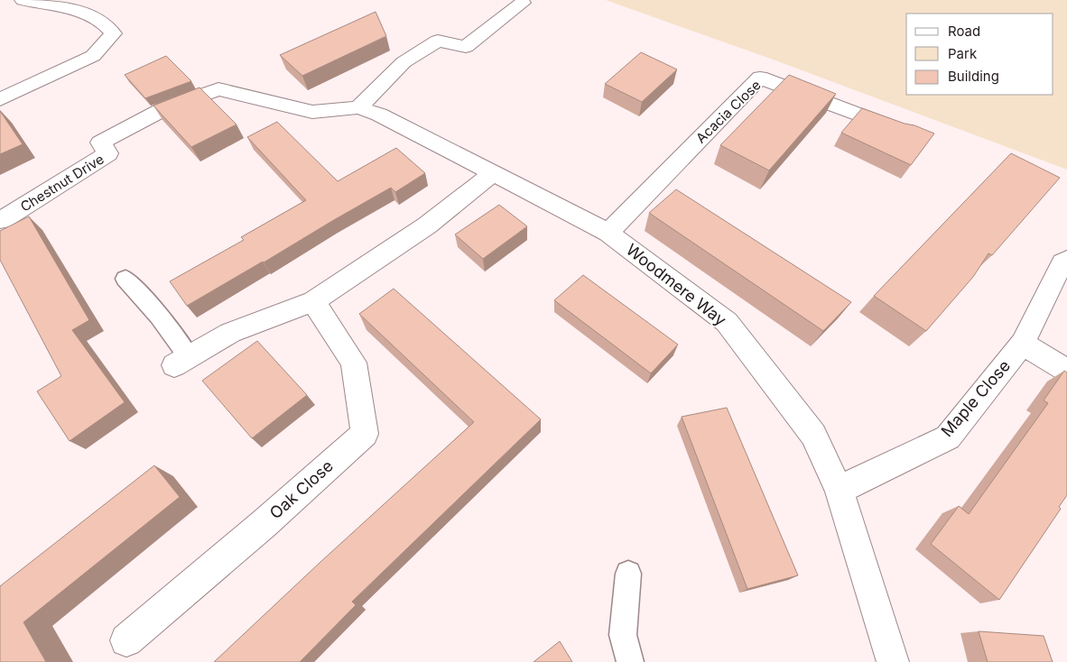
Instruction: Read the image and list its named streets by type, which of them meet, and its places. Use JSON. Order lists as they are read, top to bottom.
{
  "streets": {
    "street": [
      "Acacia Close",
      "Chestnut Drive",
      "Woodmere Way",
      "Maple Close",
      "Oak Close"
    ]
  },
  "crossings": [
    ["Acacia Close", "Woodmere Way"],
    ["Chestnut Drive", "Woodmere Way"],
    ["Woodmere Way", "Maple Close"]
  ],
  "legend": ["Road", "Park", "Building"]
}
